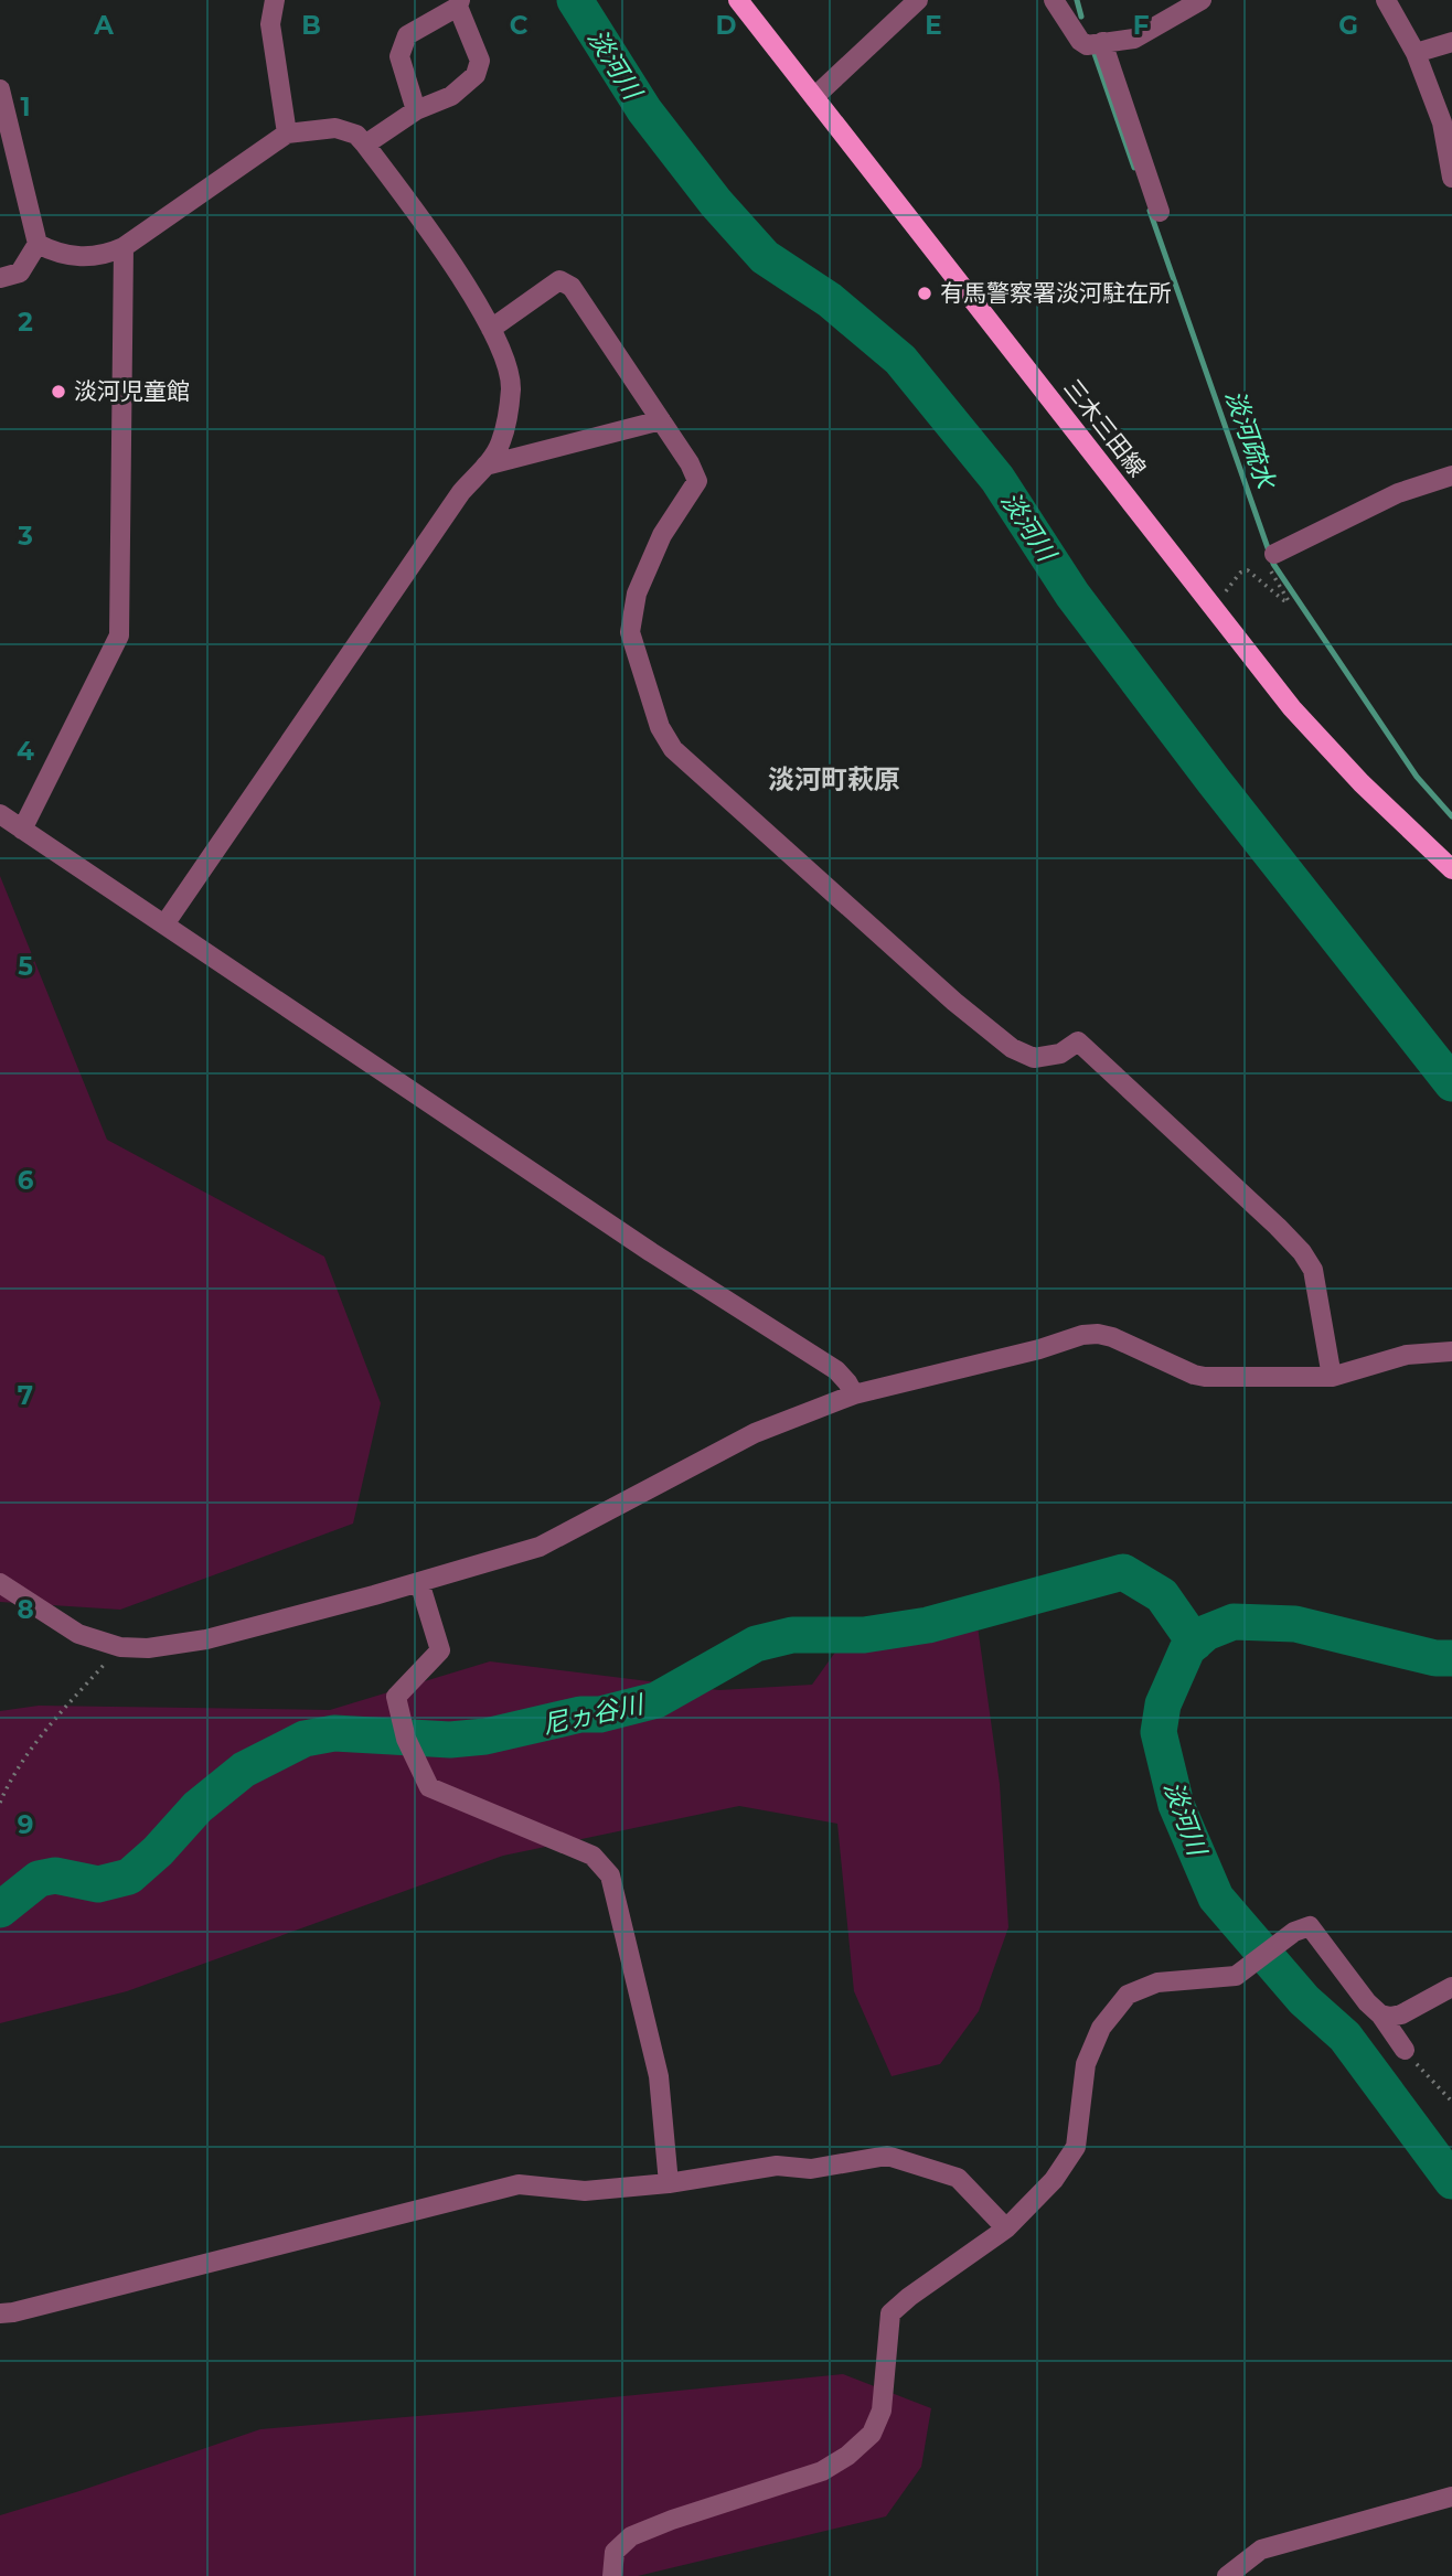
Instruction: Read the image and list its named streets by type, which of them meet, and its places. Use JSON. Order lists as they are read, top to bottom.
{
  "streets": {
    "main road": ["三木三田線"]
  },
  "districts": ["淡河町萩原"],
  "water": ["淡河川", "淡河疏水", "尼ヵ谷川"],
  "places": ["有馬警察署淡河駐在所", "淡河児童館"],
  "grid": {
    "columns": [
      "A",
      "B",
      "C",
      "D",
      "E",
      "F",
      "G"
    ],
    "rows": [
      "1",
      "2",
      "3",
      "4",
      "5",
      "6",
      "7",
      "8",
      "9"
    ]
  }
}
